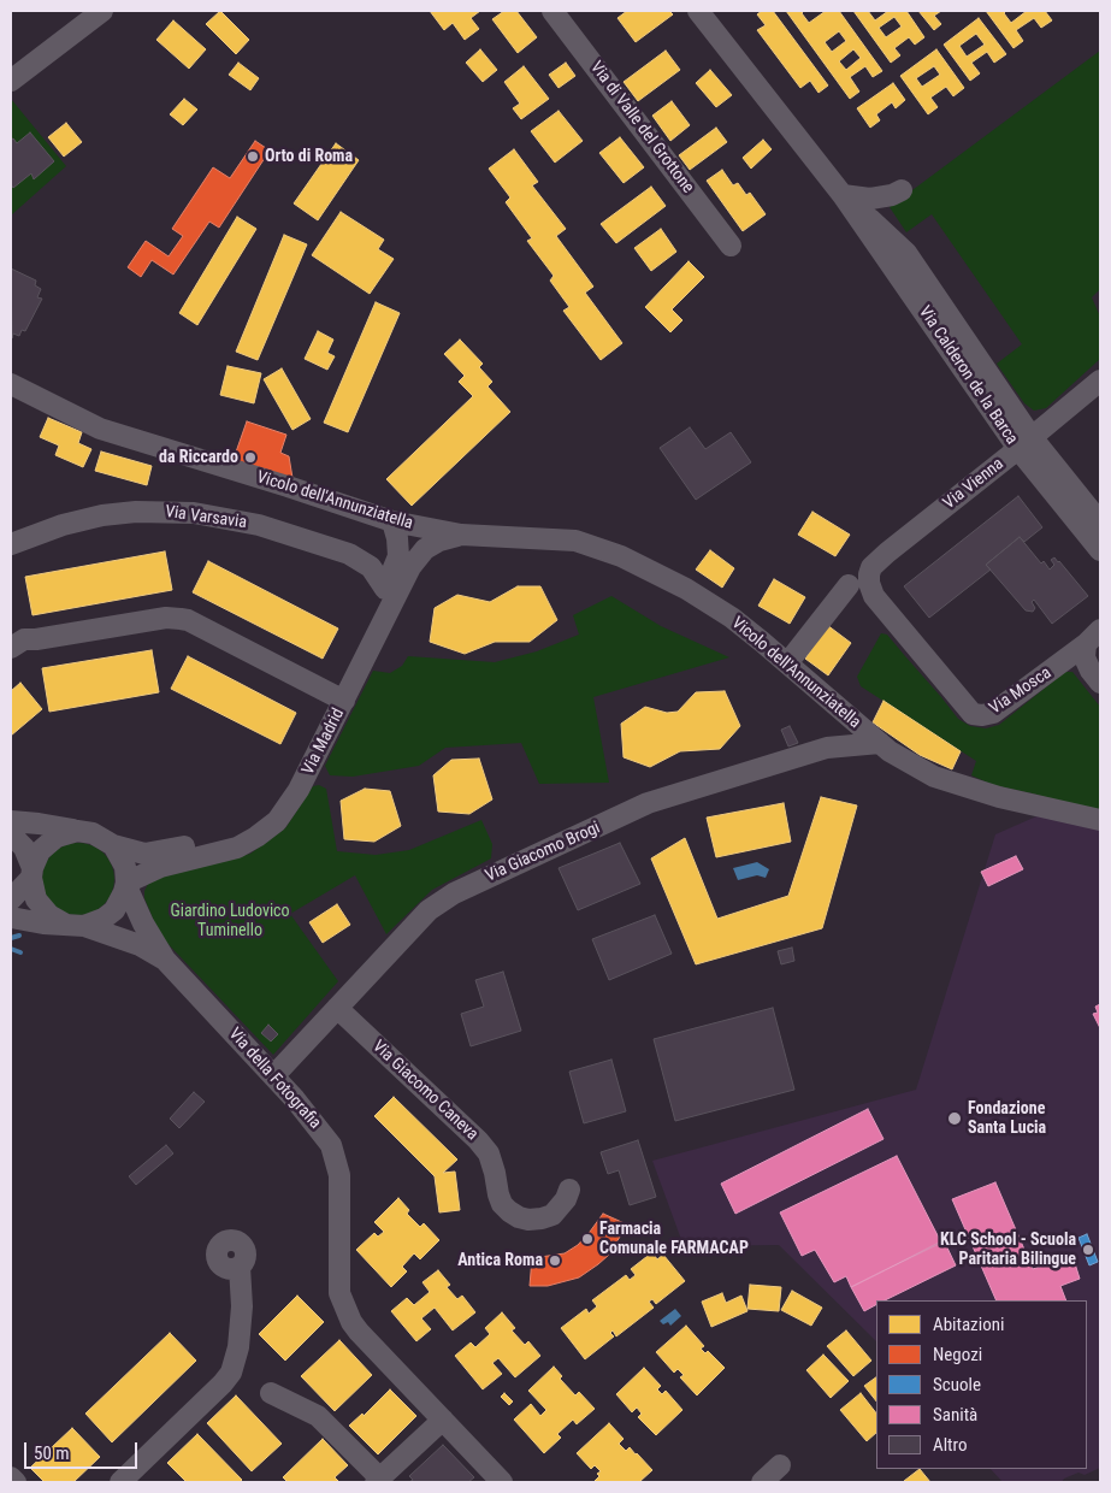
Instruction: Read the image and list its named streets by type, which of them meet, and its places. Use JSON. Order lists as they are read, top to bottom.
{
  "streets": {
    "street": [
      "Via di Valle del Grottone",
      "Via Calderon de la Barca",
      "Via Vienna",
      "Vicolo dell'Annunziatella",
      "Via Varsavia",
      "Via Mosca",
      "Via Madrid",
      "Via Giacomo Brogi",
      "Via della Fotografia",
      "Via Giacomo Caneva"
    ]
  },
  "crossings": [
    ["Via Calderon de la Barca", "Via Vienna"],
    ["Via Vienna", "Via Mosca"],
    ["Vicolo dell'Annunziatella", "Via Madrid"],
    ["Vicolo dell'Annunziatella", "Via Giacomo Brogi"],
    ["Via Varsavia", "Via Madrid"],
    ["Via Madrid", "Via della Fotografia"],
    ["Via Giacomo Brogi", "Via della Fotografia"],
    ["Via Giacomo Brogi", "Via Giacomo Caneva"]
  ],
  "parks": ["Giardino Ludovico Tuminello"],
  "places": [
    "Orto di Roma",
    "da Riccardo",
    "Fondazione Santa Lucia",
    "Farmacia Comunale FARMACAP",
    "KLC School - Scuola Paritaria Bilingue",
    "Antica Roma"
  ],
  "legend": [
    "Abitazioni",
    "Negozi",
    "Scuole",
    "Sanità",
    "Altro"
  ],
  "scale_bar": "50 m"
}
